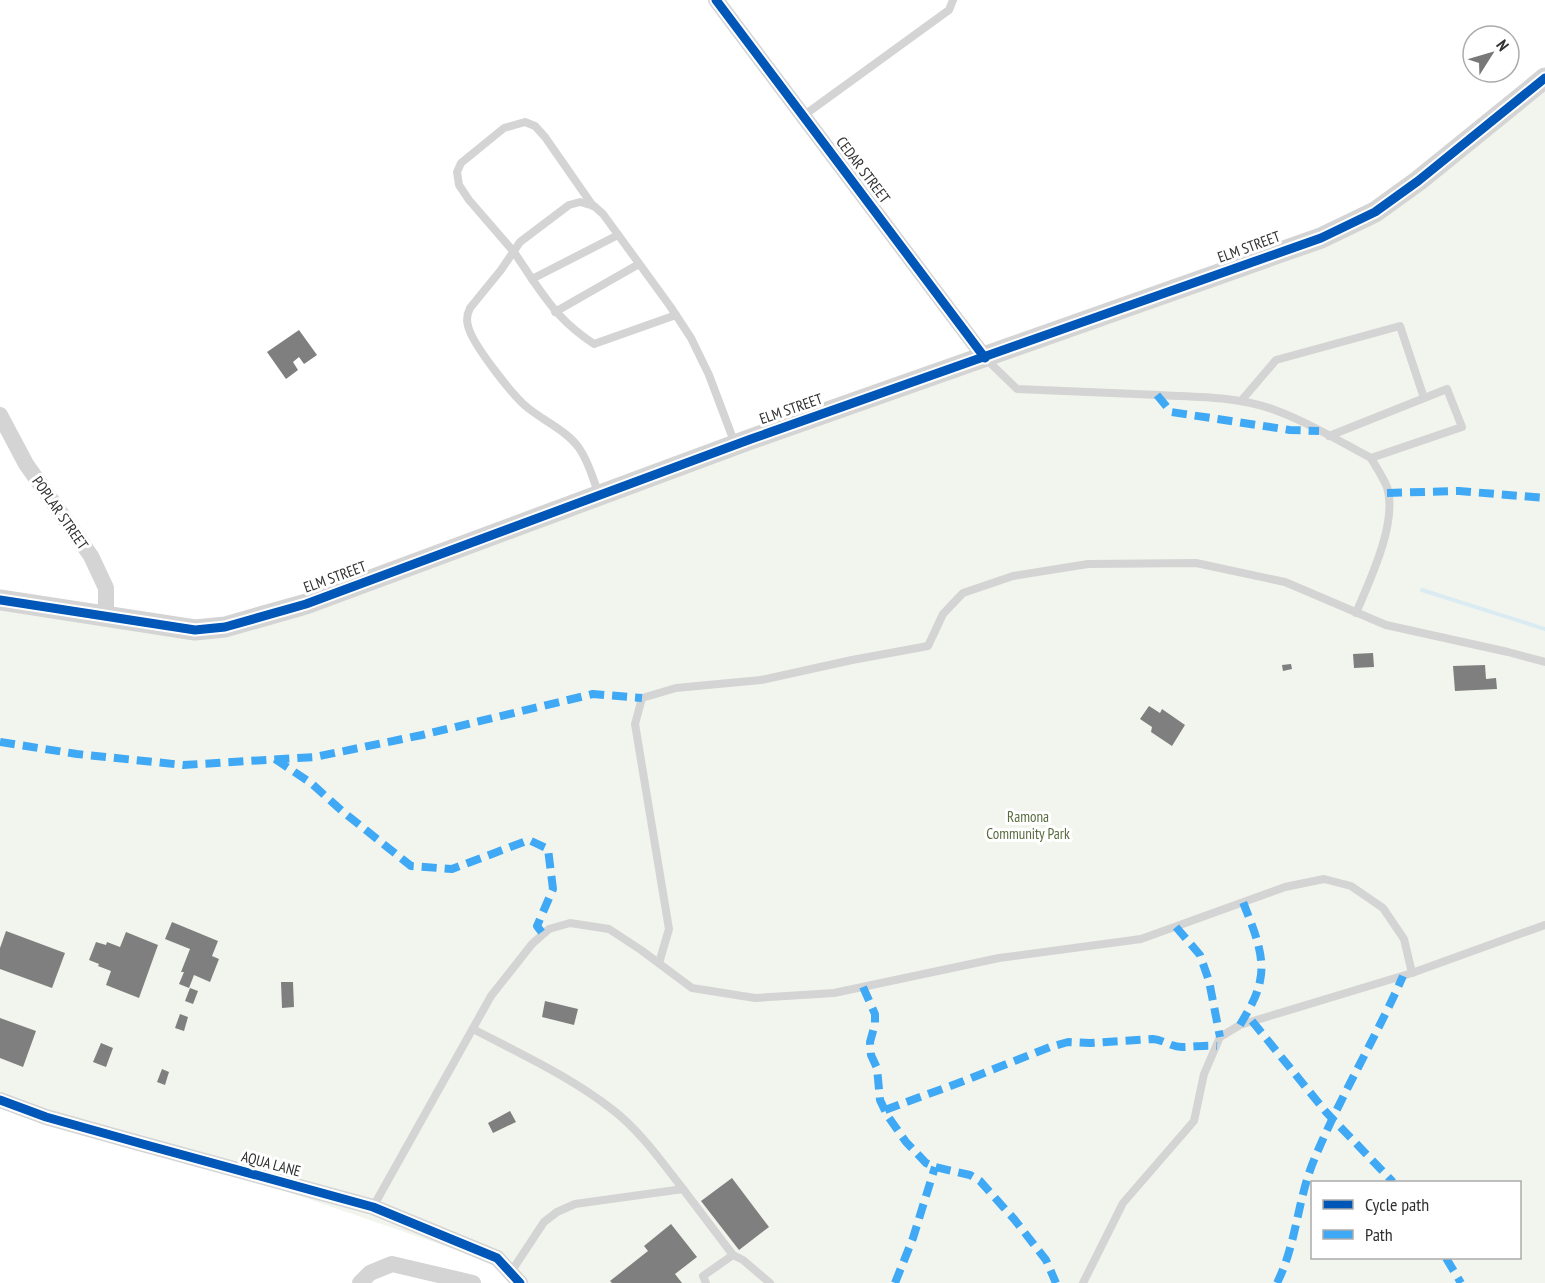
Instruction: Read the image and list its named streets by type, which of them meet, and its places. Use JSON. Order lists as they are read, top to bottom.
{
  "streets": {
    "street": [
      "CEDAR STREET",
      "ELM STREET",
      "POPLAR STREET",
      "AQUA LANE"
    ]
  },
  "crossings": [
    ["CEDAR STREET", "ELM STREET"],
    ["ELM STREET", "POPLAR STREET"]
  ],
  "parks": ["Ramona Community Park"],
  "legend": ["Cycle path", "Path"],
  "north": "top right"
}
